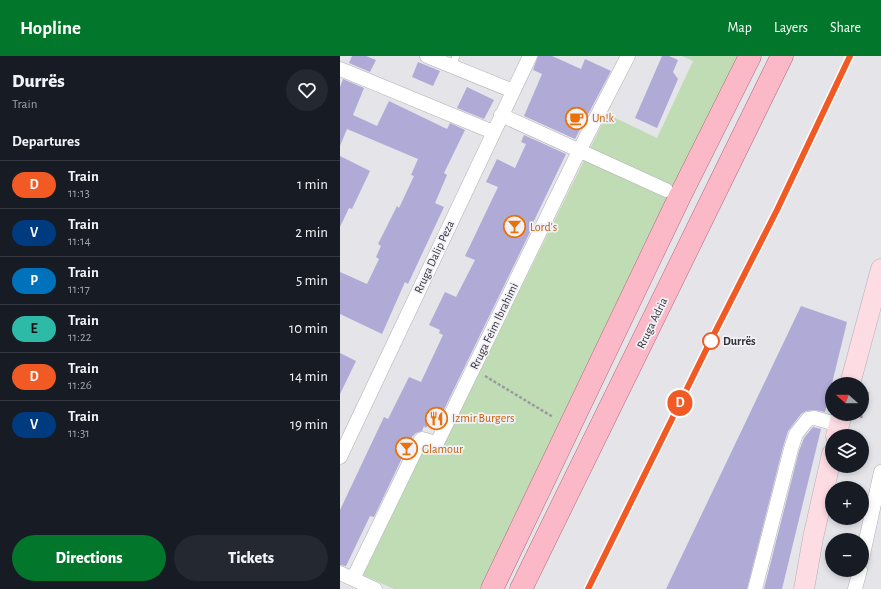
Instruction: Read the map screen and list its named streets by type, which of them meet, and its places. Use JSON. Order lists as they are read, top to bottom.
{
  "streets": {
    "main road": ["Rruga Adria"],
    "street": ["Rruga Dalip Peza", "Rruga Feim Ibrahimi"]
  },
  "places": {
    "cafe": ["Un!k"],
    "bar": ["Lord's", "Glamour"],
    "other": ["Durrës"],
    "restaurant": ["Izmir Burgers"]
  },
  "north": "left",
  "page": {
    "header": "Hopline",
    "nav": ["Map", "Layers", "Share"],
    "heading": [
      ["Durrës", "Train"],
      "Departures"
    ],
    "on_map": "D",
    "list": [
      {
        "mark": "D",
        "name": "Train",
        "note": "11:13",
        "value": "1 min"
      },
      {
        "mark": "V",
        "name": "Train",
        "note": "11:14",
        "value": "2 min"
      },
      {
        "mark": "P",
        "name": "Train",
        "note": "11:17",
        "value": "5 min"
      },
      {
        "mark": "E",
        "name": "Train",
        "note": "11:22",
        "value": "10 min"
      },
      {
        "mark": "D",
        "name": "Train",
        "note": "11:26",
        "value": "14 min"
      },
      {
        "mark": "V",
        "name": "Train",
        "note": "11:31",
        "value": "19 min"
      }
    ],
    "map_buttons": ["+", "−"],
    "buttons": ["Directions", "Tickets"]
  }
}
